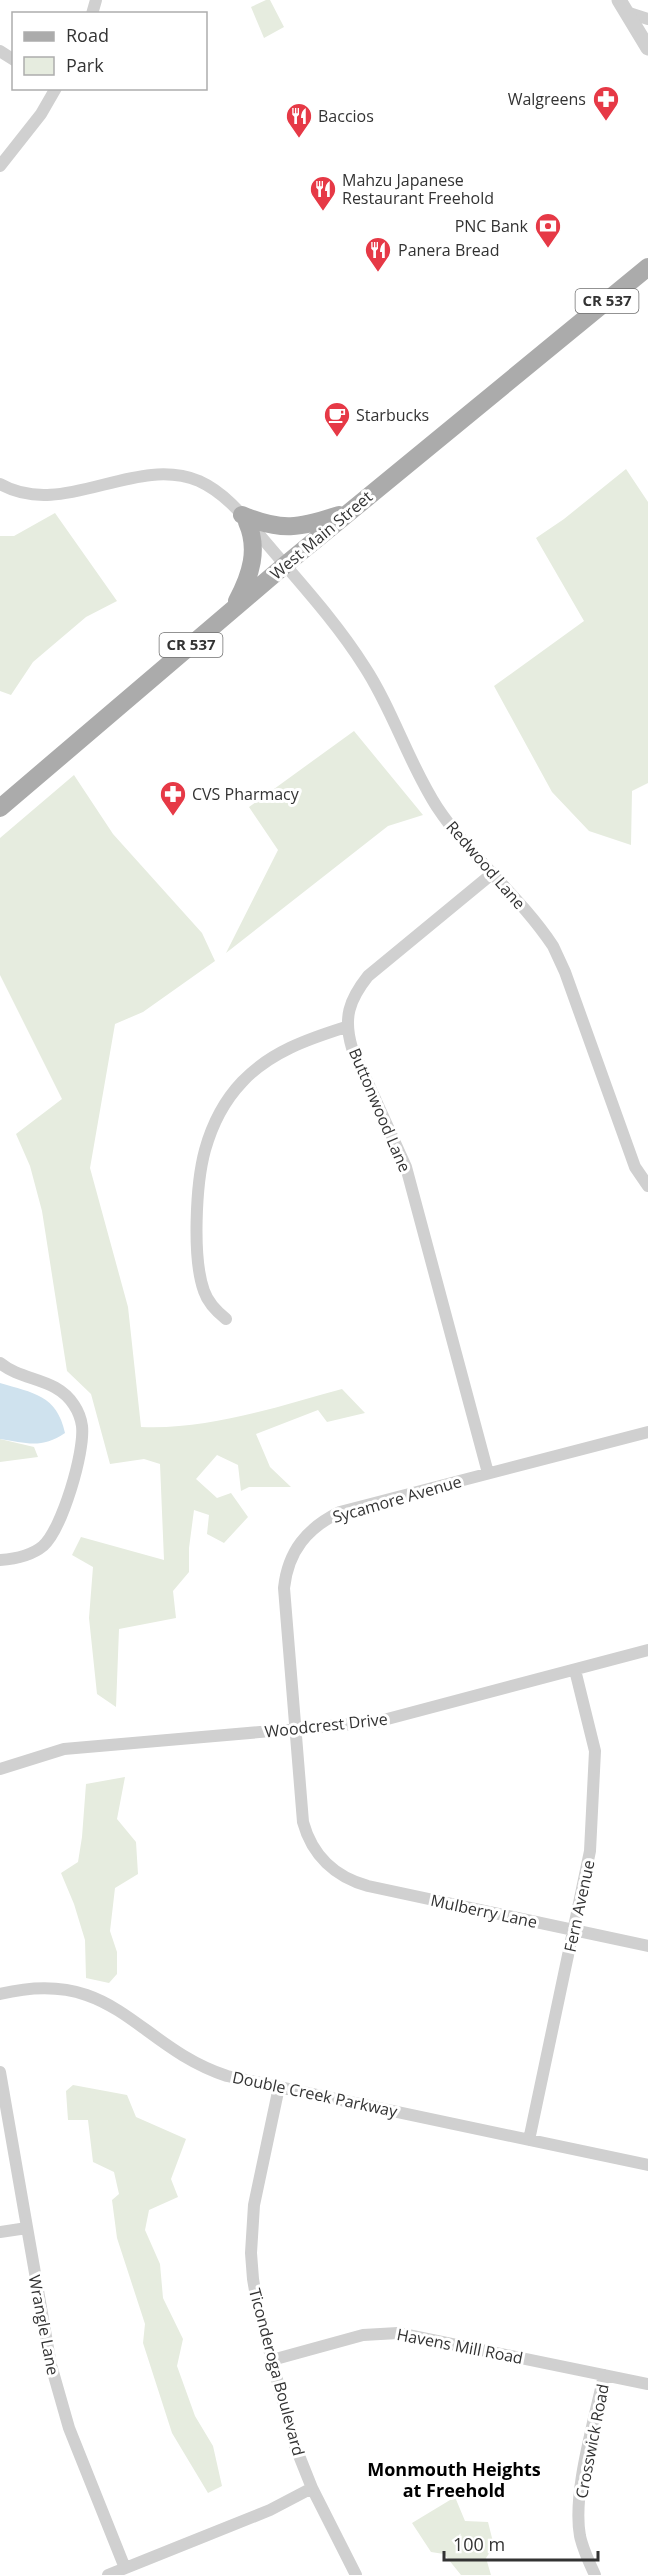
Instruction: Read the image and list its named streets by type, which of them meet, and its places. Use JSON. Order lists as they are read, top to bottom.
{
  "streets": {
    "main road": ["CR 537", "West Main Street"],
    "street": [
      "Redwood Lane",
      "Buttonwood Lane",
      "Sycamore Avenue",
      "Woodcrest Drive",
      "Fern Avenue",
      "Mulberry Lane",
      "Double Creek Parkway",
      "Wrangle Lane",
      "Havens Mill Road",
      "Ticonderoga Boulevard",
      "Crosswick Road"
    ]
  },
  "crossings": [
    ["West Main Street", "Redwood Lane"],
    ["Redwood Lane", "Buttonwood Lane"],
    ["Buttonwood Lane", "Sycamore Avenue"],
    ["Sycamore Avenue", "Woodcrest Drive"],
    ["Sycamore Avenue", "Mulberry Lane"],
    ["Woodcrest Drive", "Fern Avenue"],
    ["Fern Avenue", "Mulberry Lane"],
    ["Fern Avenue", "Double Creek Parkway"],
    ["Double Creek Parkway", "Ticonderoga Boulevard"],
    ["Havens Mill Road", "Ticonderoga Boulevard"],
    ["Havens Mill Road", "Crosswick Road"]
  ],
  "districts": ["Monmouth Heights at Freehold"],
  "places": {
    "pharmacy": ["Walgreens", "CVS Pharmacy"],
    "restaurant": ["Baccios", "Mahzu Japanese Restaurant Freehold", "Panera Bread"],
    "bank": ["PNC Bank"],
    "cafe": ["Starbucks"]
  },
  "legend": ["Road", "Park"],
  "scale_bar": "100 m"
}
